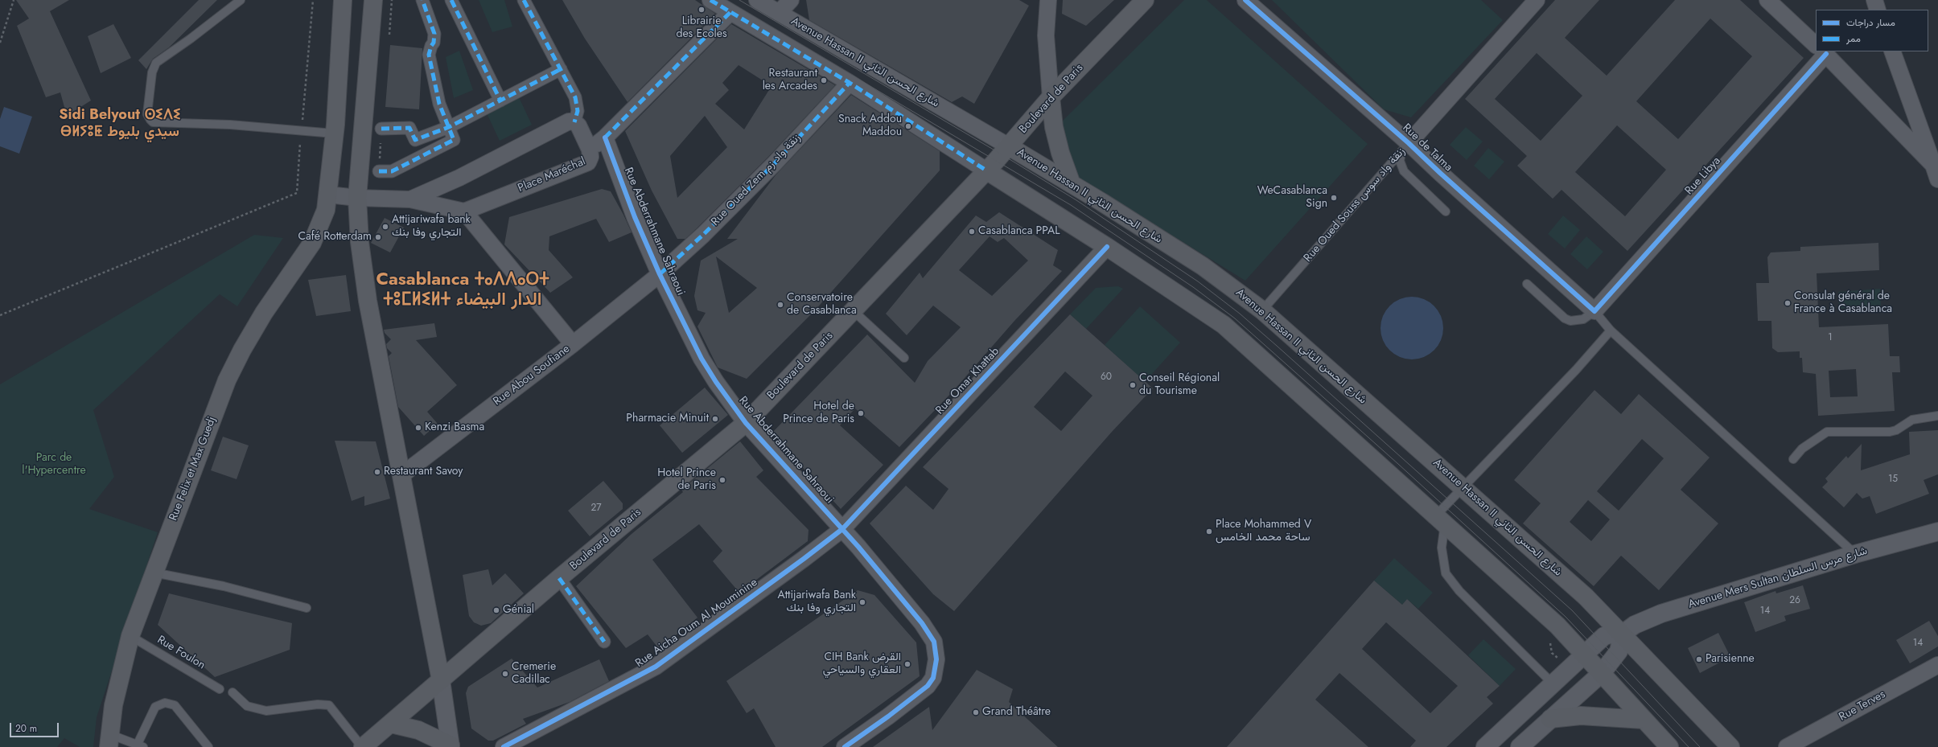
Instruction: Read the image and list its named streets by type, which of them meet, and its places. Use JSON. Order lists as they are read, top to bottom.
{
  "streets": {
    "main road": ["Avenue Hassan II شارع الحسن الثاني", "Boulevard de Paris", "Rue Felix et Max Guedj"],
    "street": [
      "Rue de Talma",
      "Place Maréchal",
      "Rue Libya",
      "Rue Oued Zem زنقة واد زم",
      "Rue Oued Souss زنقة واد سوس",
      "Rue Abderrahmane Sahraoui",
      "Rue Abou Soufiane",
      "Rue Omar Khattab",
      "Avenue Mers Sultan شارع مرس السلطان",
      "Rue Aicha Oum Al Mouminine",
      "Rue Terves"
    ],
    "lane": ["Rue Foulon"]
  },
  "crossings": [
    ["Avenue Hassan II شارع الحسن الثاني", "Boulevard de Paris"],
    ["Avenue Hassan II شارع الحسن الثاني", "Rue Oued Souss زنقة واد سوس"],
    ["Avenue Hassan II شارع الحسن الثاني", "Avenue Mers Sultan شارع مرس السلطان"],
    ["Boulevard de Paris", "Rue Abderrahmane Sahraoui"],
    ["Rue de Talma", "Rue Libya"],
    ["Rue de Talma", "Rue Oued Souss زنقة واد سوس"],
    ["Rue de Talma", "Avenue Mers Sultan شارع مرس السلطان"],
    ["Rue Oued Zem زنقة واد زم", "Rue Abderrahmane Sahraoui"],
    ["Rue Oued Zem زنقة واد زم", "Rue Abou Soufiane"],
    ["Rue Abderrahmane Sahraoui", "Rue Abou Soufiane"],
    ["Rue Abderrahmane Sahraoui", "Rue Omar Khattab"],
    ["Rue Abderrahmane Sahraoui", "Rue Aicha Oum Al Mouminine"],
    ["Rue Omar Khattab", "Rue Aicha Oum Al Mouminine"],
    ["Rue Felix et Max Guedj", "Rue Foulon"]
  ],
  "districts": ["Sidi Belyout ⵙⵉⴷⵉ ⴱⵍⵢⵓⵟ سيدي بليوط", "Casablanca ⵜⴰⴷⴷⴰⵔⵜ ⵜⵓⵎⵍⵉⵍⵜ الدار البيضاء"],
  "parks": ["Parc de l'Hypercentre"],
  "places": [
    "Librairie des Ecoles",
    "Restaurant les Arcades",
    "Snack Addou Maddou",
    "WeCasablanca Sign",
    "Attijariwafa bank التجاري وفا بنك",
    "Casablanca PPAL",
    "Café Rotterdam",
    "Consulat général de France à Casablanca",
    "Conservatoire de Casablanca",
    "Conseil Régional du Tourisme",
    "Hotel de Prince de Paris",
    "Pharmacie Minuit",
    "Kenzi Basma",
    "Restaurant Savoy",
    "Hotel Prince de Paris",
    "Place Mohammed V ساحة محمد الخامس",
    "Attijariwafa Bank التجاري وفا بنك",
    "Génial",
    "Parisienne",
    "CIH Bank القرض العقاري والسياحي",
    "Cremerie Cadillac",
    "Grand Théâtre"
  ],
  "house_numbers": [
    "1",
    "60",
    "15",
    "27",
    "26",
    "14",
    "14"
  ],
  "legend": ["مسار دراجات", "ممر"],
  "scale_bar": "20 m"
}
